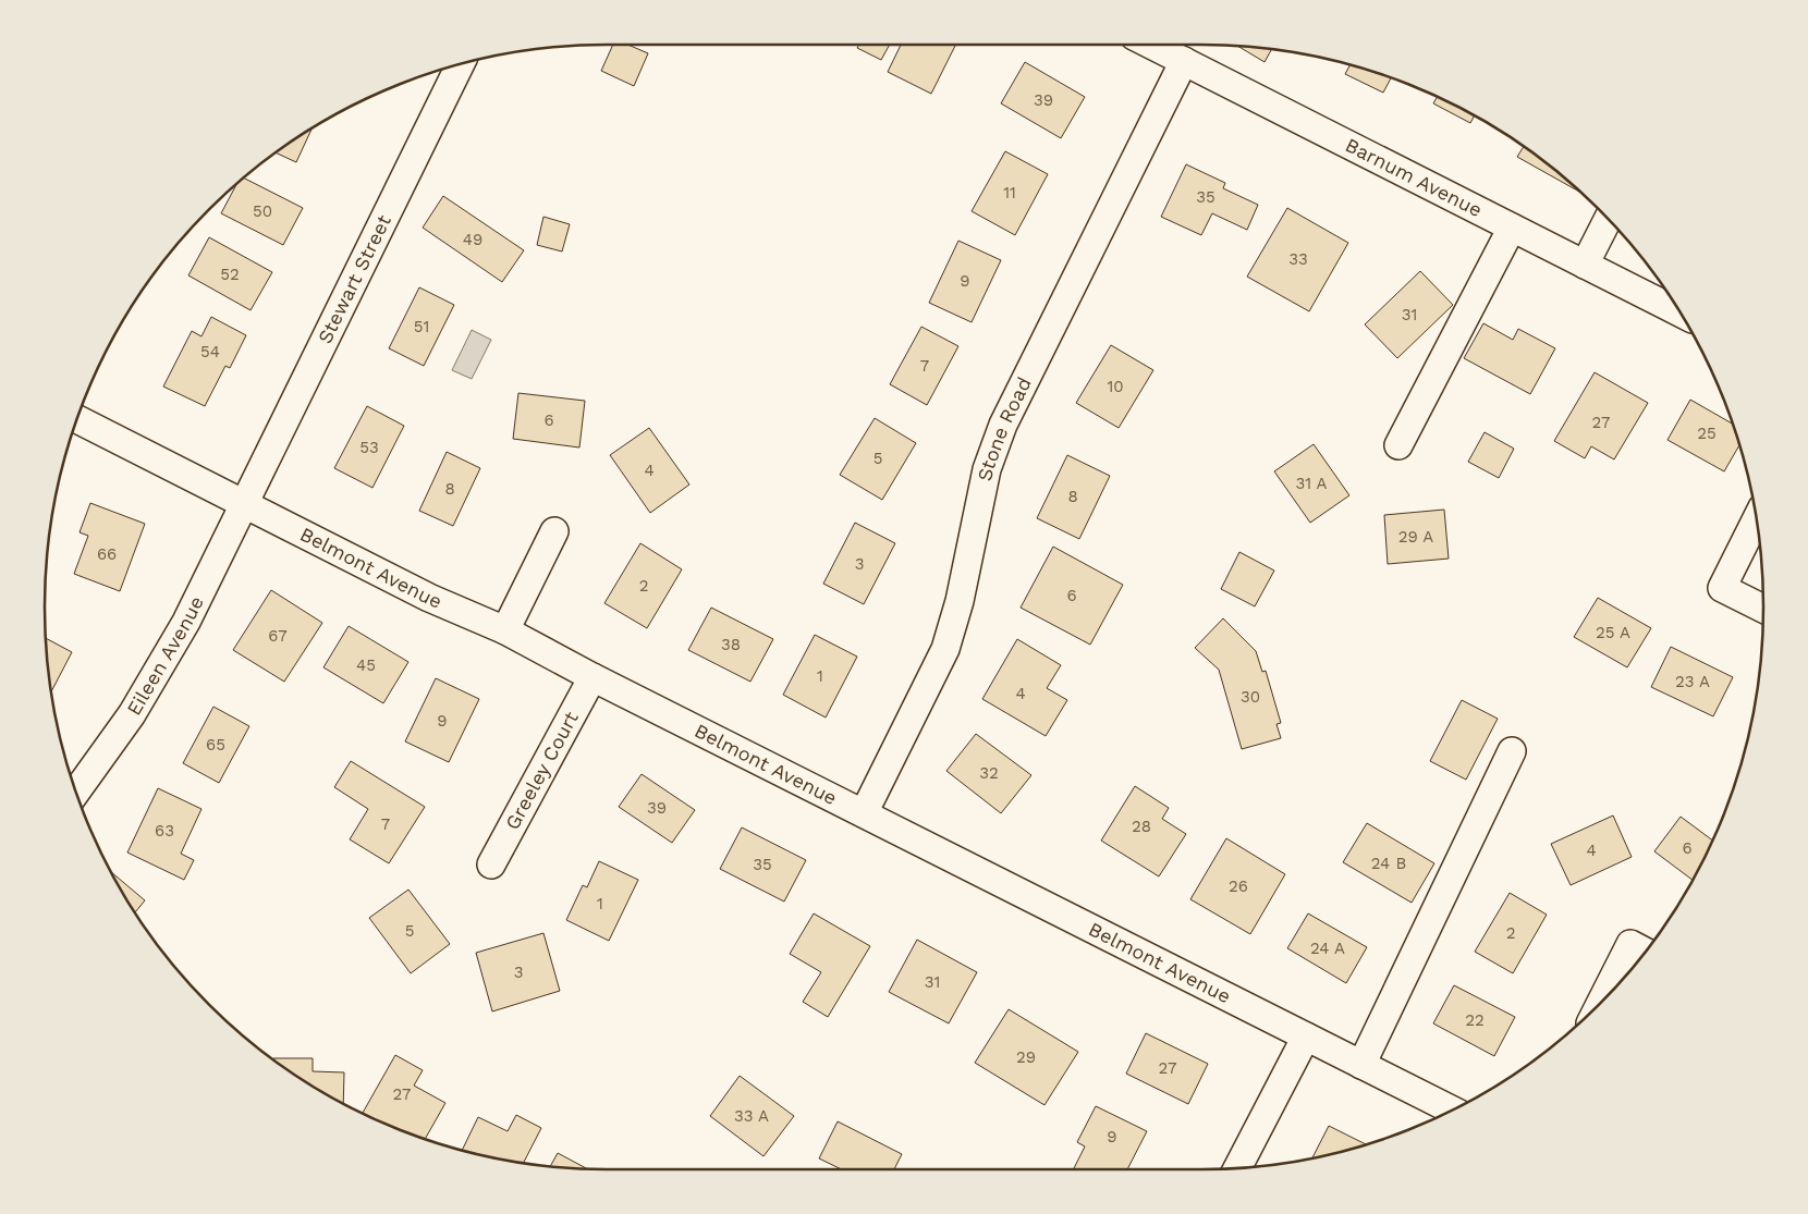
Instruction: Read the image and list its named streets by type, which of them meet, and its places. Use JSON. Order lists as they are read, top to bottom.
{
  "streets": {
    "street": [
      "Barnum Avenue",
      "Stewart Street",
      "Stone Road",
      "Belmont Avenue",
      "Eileen Avenue",
      "Greeley Court"
    ]
  },
  "crossings": [
    ["Barnum Avenue", "Stone Road"],
    ["Stewart Street", "Belmont Avenue"],
    ["Stewart Street", "Eileen Avenue"],
    ["Stone Road", "Belmont Avenue"],
    ["Belmont Avenue", "Eileen Avenue"],
    ["Belmont Avenue", "Greeley Court"]
  ],
  "house_numbers": [
    "39",
    "11",
    "35",
    "50",
    "49",
    "33",
    "52",
    "9",
    "31",
    "51",
    "54",
    "7",
    "10",
    "6",
    "27",
    "25",
    "53",
    "5",
    "4",
    "31 A",
    "8",
    "8",
    "29 A",
    "66",
    "3",
    "2",
    "6",
    "25 A",
    "67",
    "38",
    "45",
    "1",
    "23 A",
    "4",
    "30",
    "9",
    "65",
    "32",
    "39",
    "7",
    "28",
    "63",
    "6",
    "4",
    "24 B",
    "35",
    "26",
    "1",
    "5",
    "2",
    "24 A",
    "3",
    "31",
    "22",
    "29",
    "27",
    "27",
    "33 A",
    "9"
  ]
}
